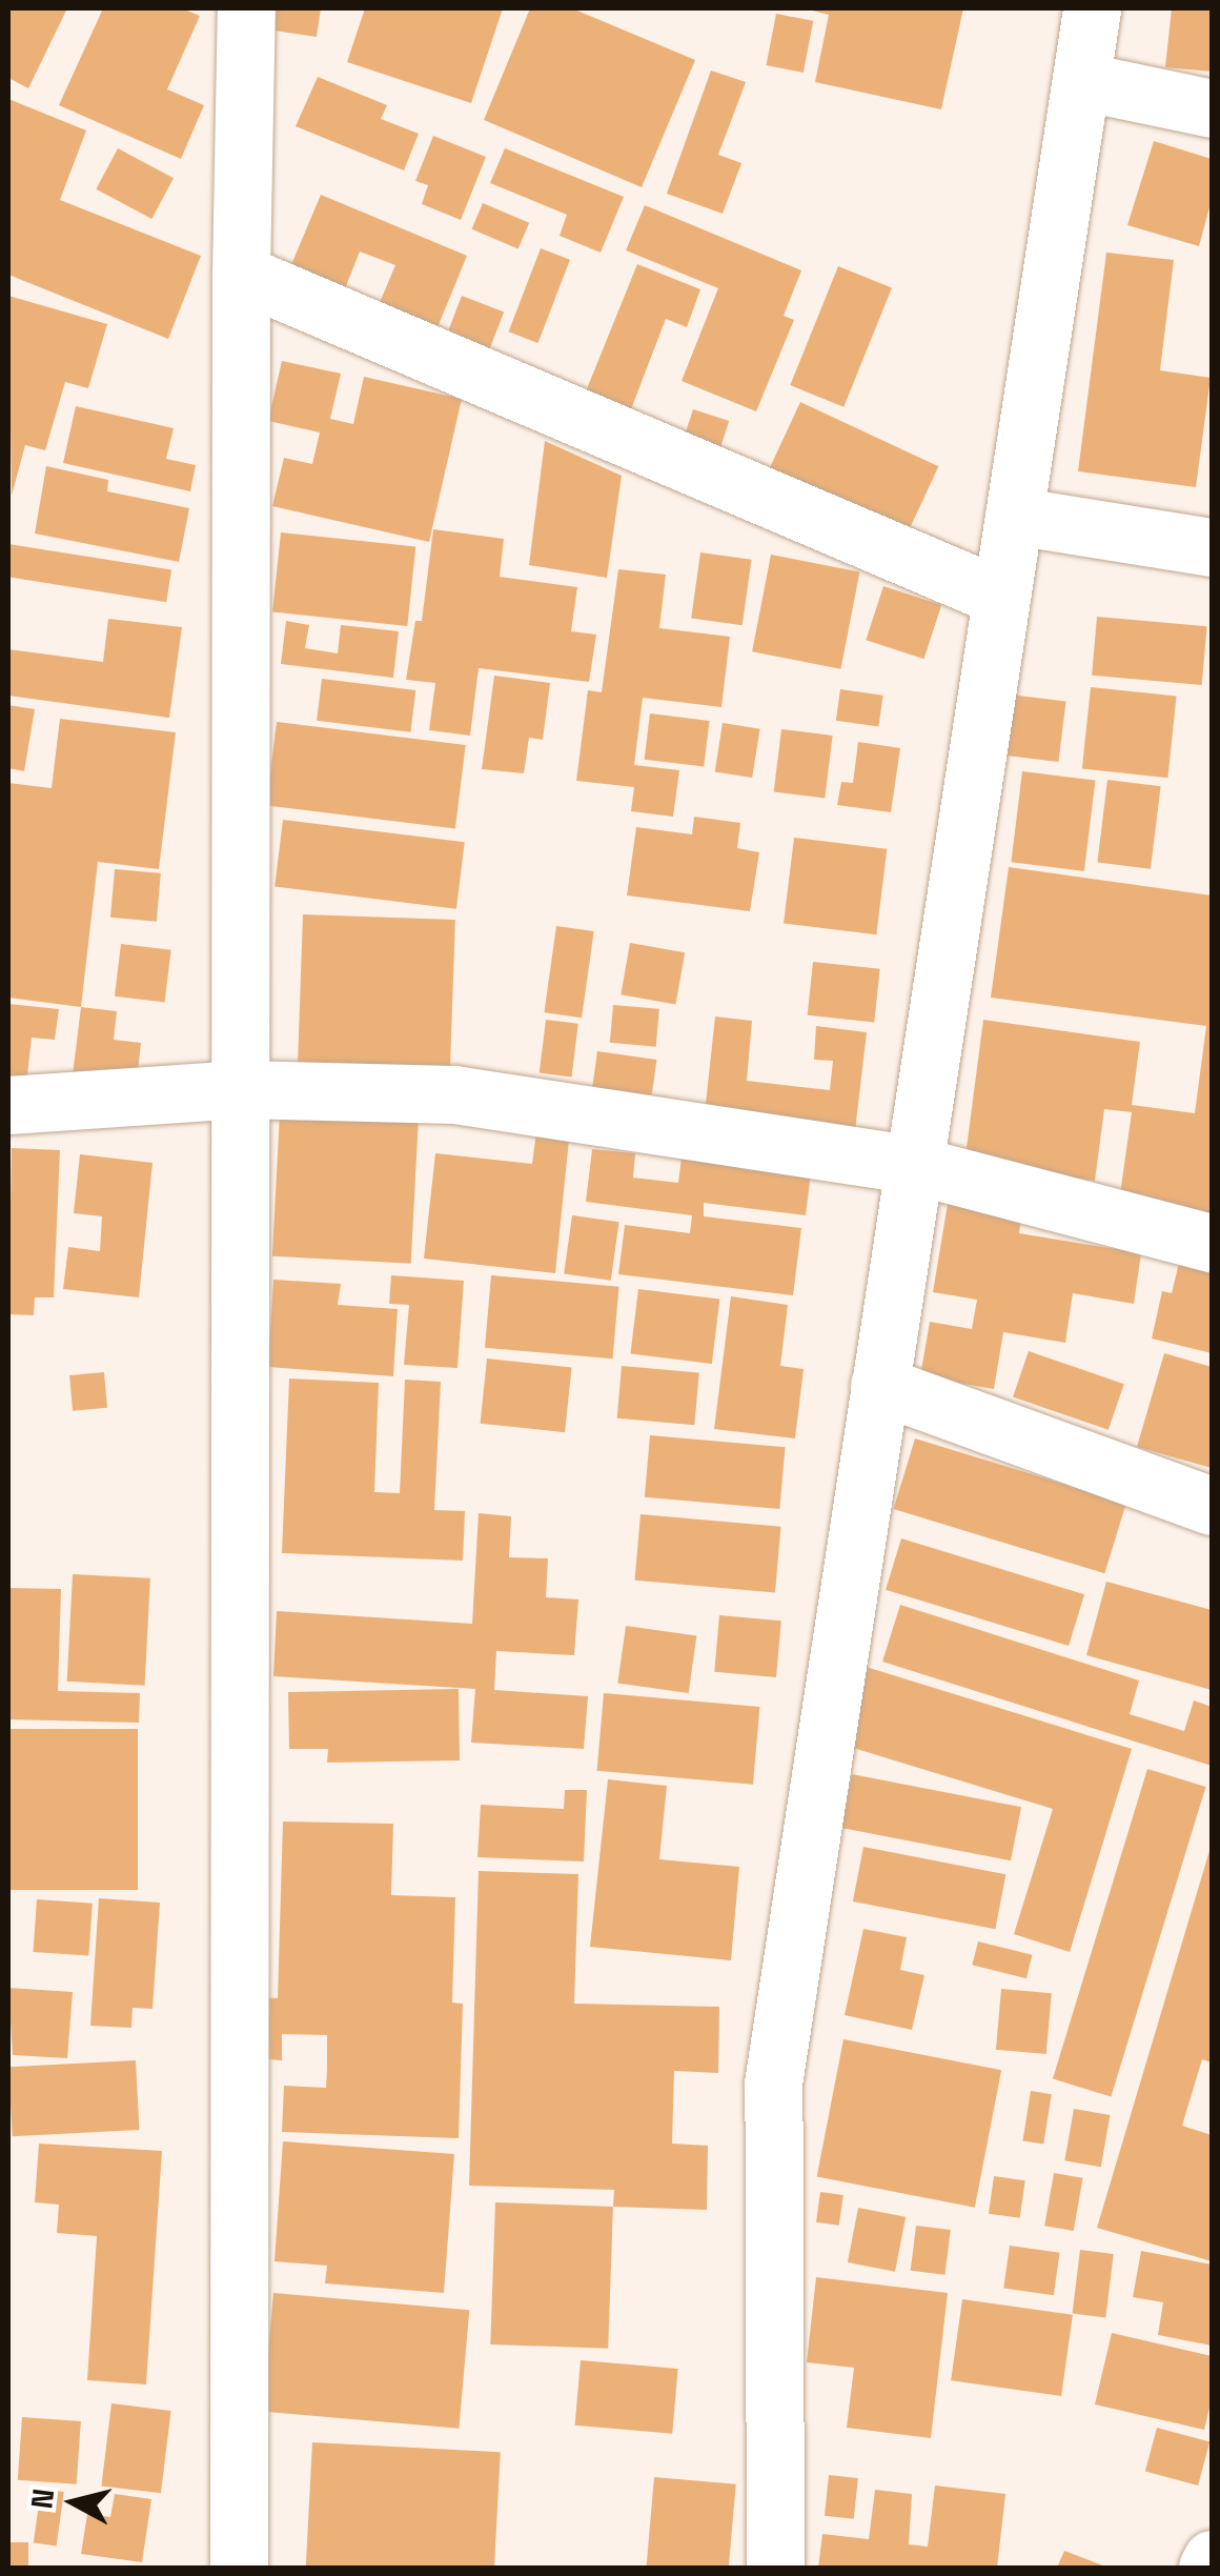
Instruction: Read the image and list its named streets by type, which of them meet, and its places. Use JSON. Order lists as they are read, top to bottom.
{
  "north": "left"
}
